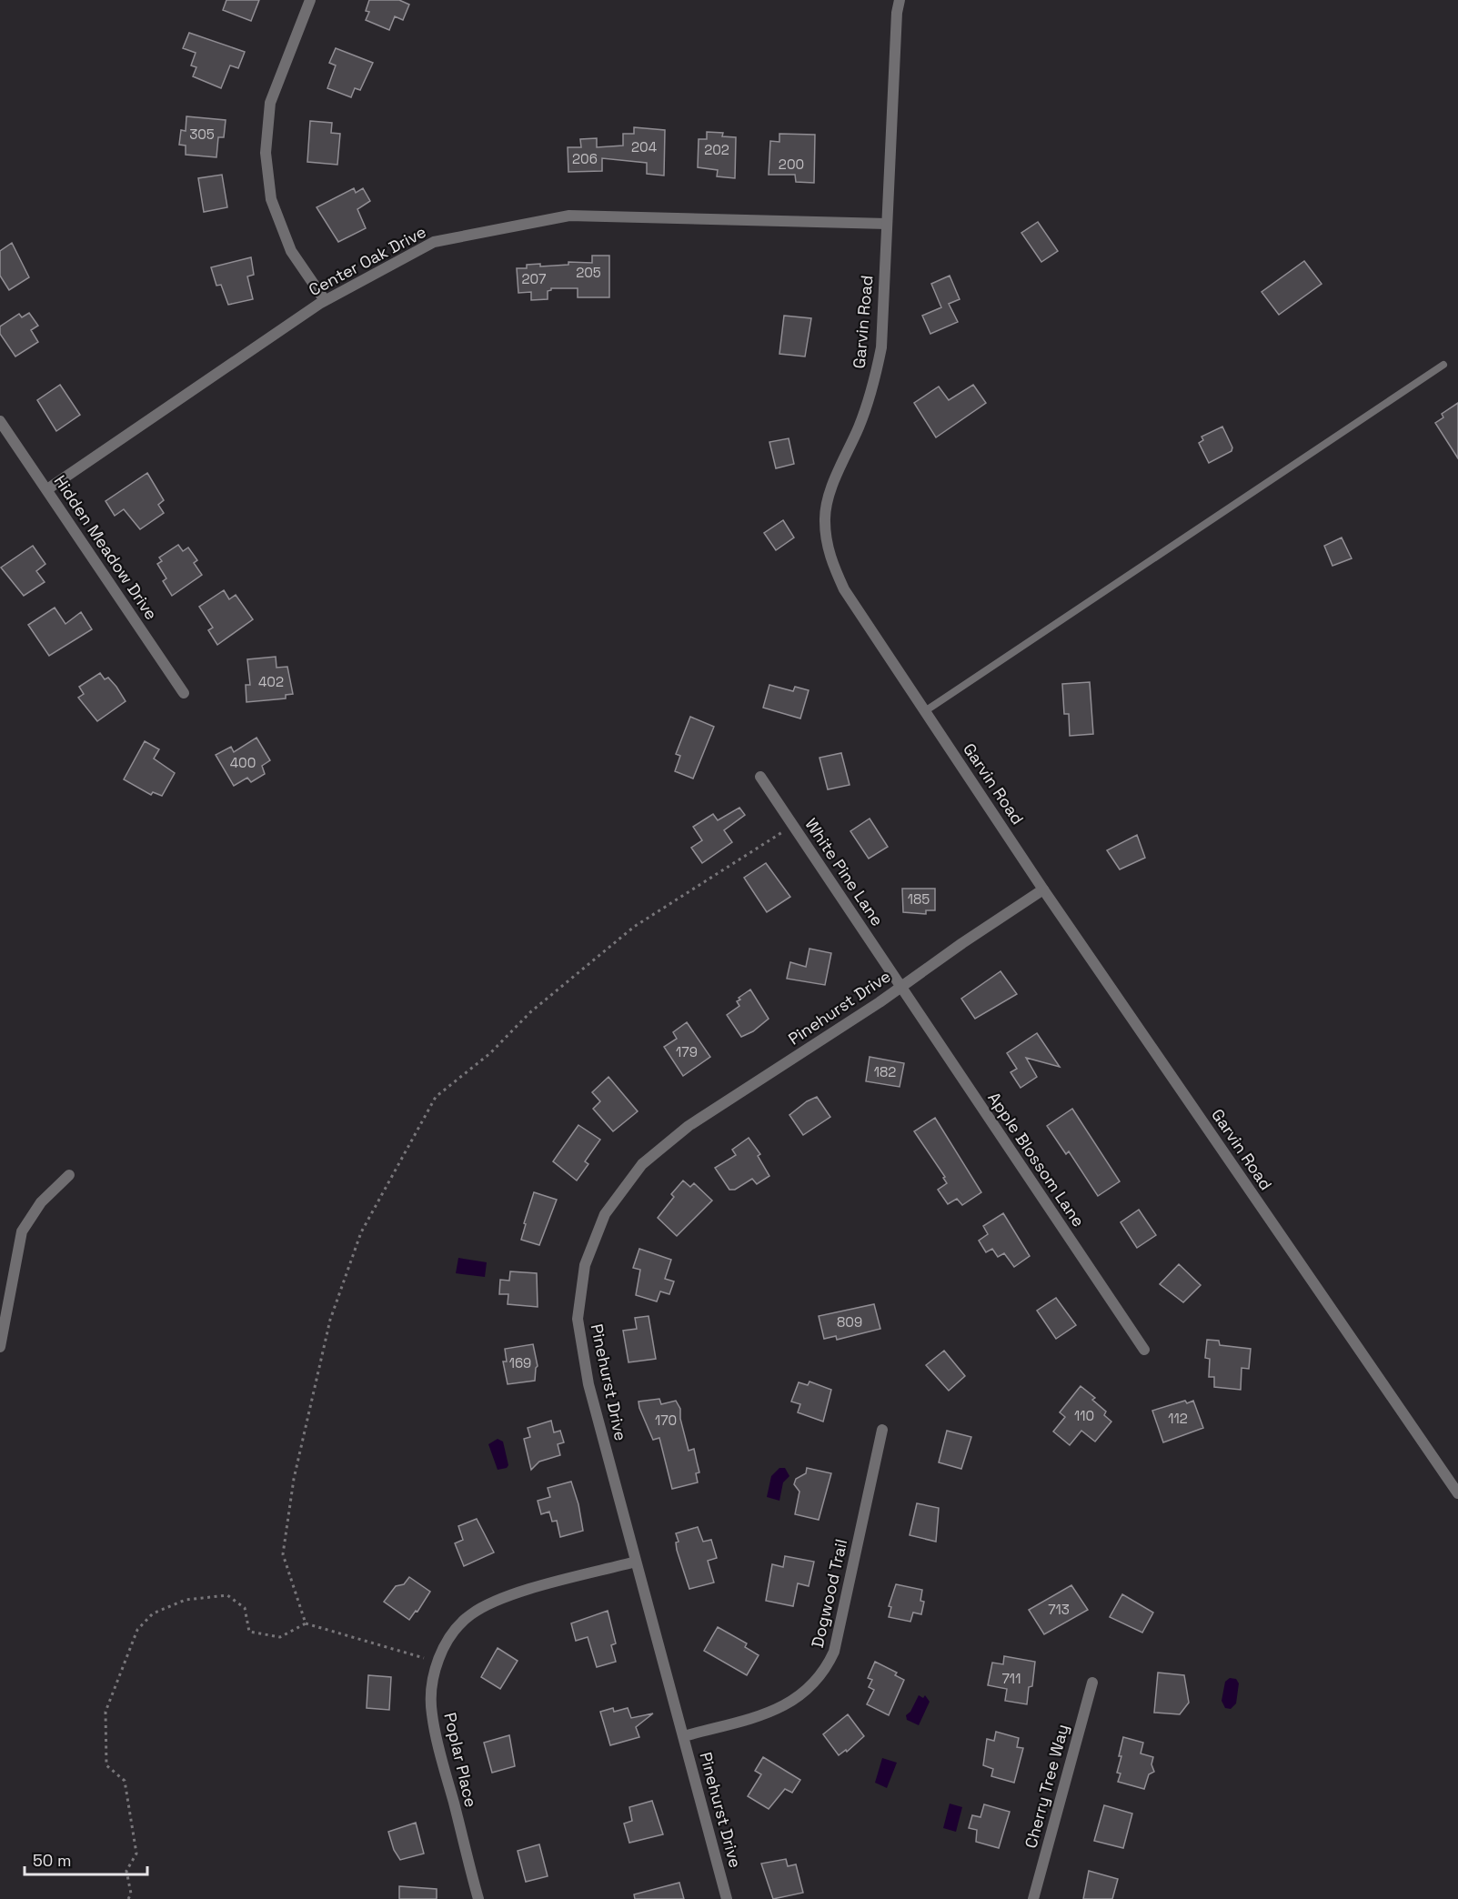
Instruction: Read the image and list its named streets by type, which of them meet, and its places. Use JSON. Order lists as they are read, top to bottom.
{
  "streets": {
    "street": [
      "Center Oak Drive",
      "Garvin Road",
      "Hidden Meadow Drive",
      "White Pine Lane",
      "Pinehurst Drive",
      "Apple Blossom Lane",
      "Dogwood Trail",
      "Poplar Place",
      "Cherry Tree Way"
    ]
  },
  "crossings": [
    ["Center Oak Drive", "Garvin Road"],
    ["Center Oak Drive", "Hidden Meadow Drive"],
    ["Garvin Road", "Pinehurst Drive"],
    ["White Pine Lane", "Pinehurst Drive"],
    ["White Pine Lane", "Apple Blossom Lane"],
    ["Pinehurst Drive", "Apple Blossom Lane"],
    ["Pinehurst Drive", "Dogwood Trail"],
    ["Pinehurst Drive", "Poplar Place"]
  ],
  "house_numbers": [
    "305",
    "204",
    "202",
    "206",
    "200",
    "205",
    "207",
    "402",
    "400",
    "185",
    "179",
    "182",
    "809",
    "169",
    "110",
    "112",
    "170",
    "713",
    "711"
  ],
  "scale_bar": "50 m"
}
